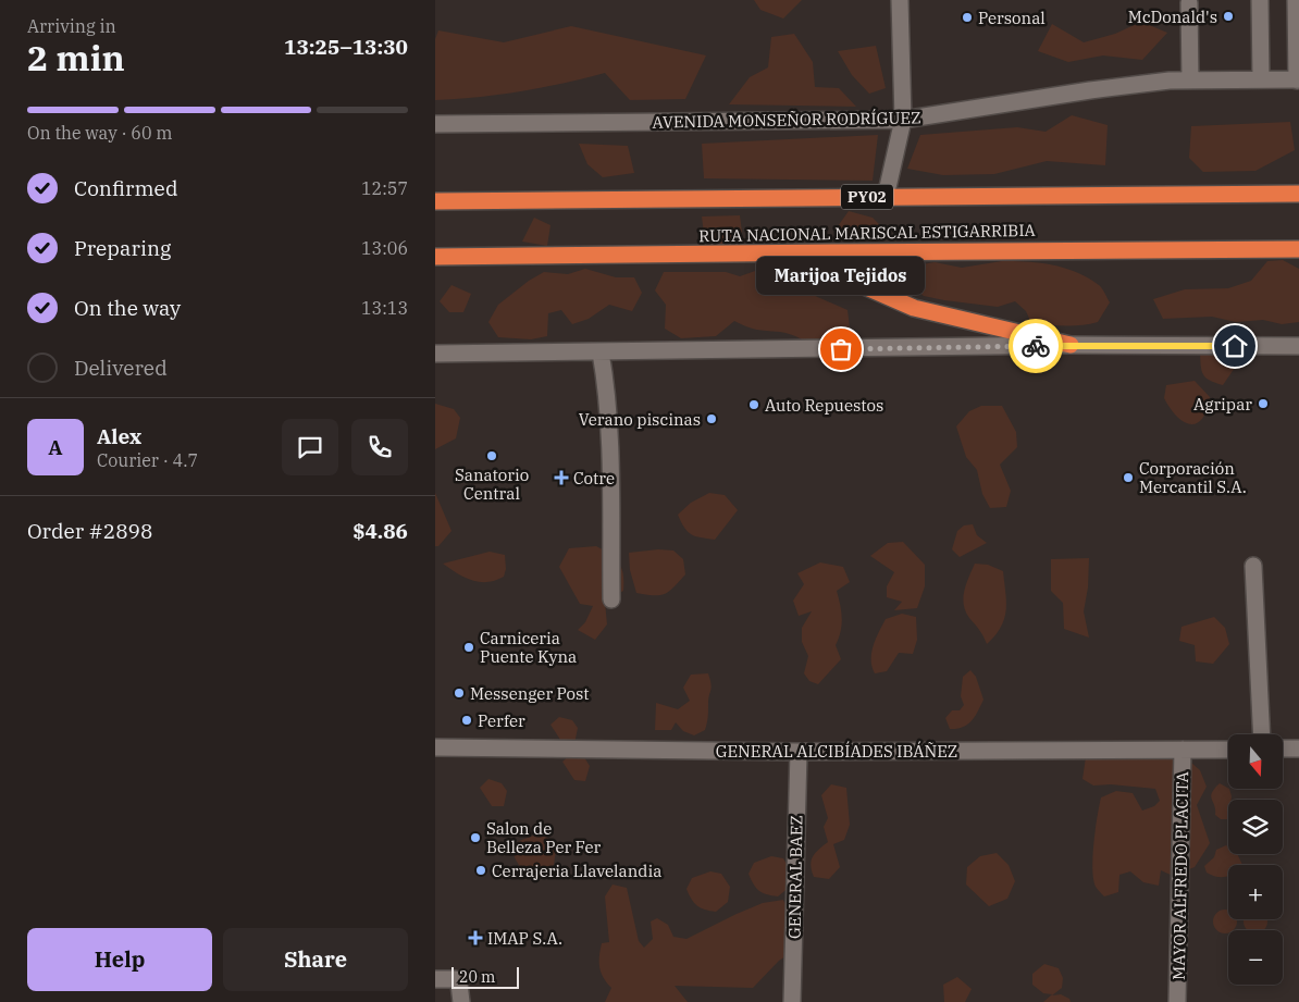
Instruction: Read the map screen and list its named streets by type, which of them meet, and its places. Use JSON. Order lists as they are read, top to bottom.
{
  "streets": {
    "highway": ["PY02", "RUTA NACIONAL MARISCAL ESTIGARRIBIA"],
    "street": [
      "AVENIDA MONSEÑOR RODRÍGUEZ",
      "GENERAL ALCIBÍADES IBÁÑEZ",
      "MAYOR ALFREDO PLACITA",
      "GENERAL BAEZ"
    ]
  },
  "crossings": [
    ["GENERAL ALCIBÍADES IBÁÑEZ", "MAYOR ALFREDO PLACITA"],
    ["GENERAL ALCIBÍADES IBÁÑEZ", "GENERAL BAEZ"]
  ],
  "places": {
    "other": [
      "McDonald's",
      "Personal",
      "Marijoa Tejidos",
      "Agripar",
      "Auto Repuestos",
      "Verano piscinas",
      "Sanatorio Central",
      "Corporación Mercantil S.A.",
      "Carniceria Puente Kyna",
      "Messenger Post",
      "Perfer",
      "Salon de Belleza Per Fer",
      "Cerrajeria Llavelandia"
    ],
    "health": ["Cotre", "IMAP S.A."]
  },
  "scale_bar": "20 m",
  "north": "bottom",
  "page": {
    "heading": ["2 min", "Arriving in", "13:25–13:30"],
    "panel": [
      "Alex",
      "Courier · 4.7",
      "Order #2898",
      "$4.86"
    ],
    "bar": "On the way · 60 m",
    "list": [
      ["Confirmed", "12:57"],
      ["Preparing", "13:06"],
      ["On the way", "13:13"],
      "Delivered"
    ],
    "bubble": "Marijoa Tejidos",
    "round": "A",
    "map_buttons": ["+", "−"],
    "buttons": ["Help", "Share"],
    "scale": "20 m"
  }
}
